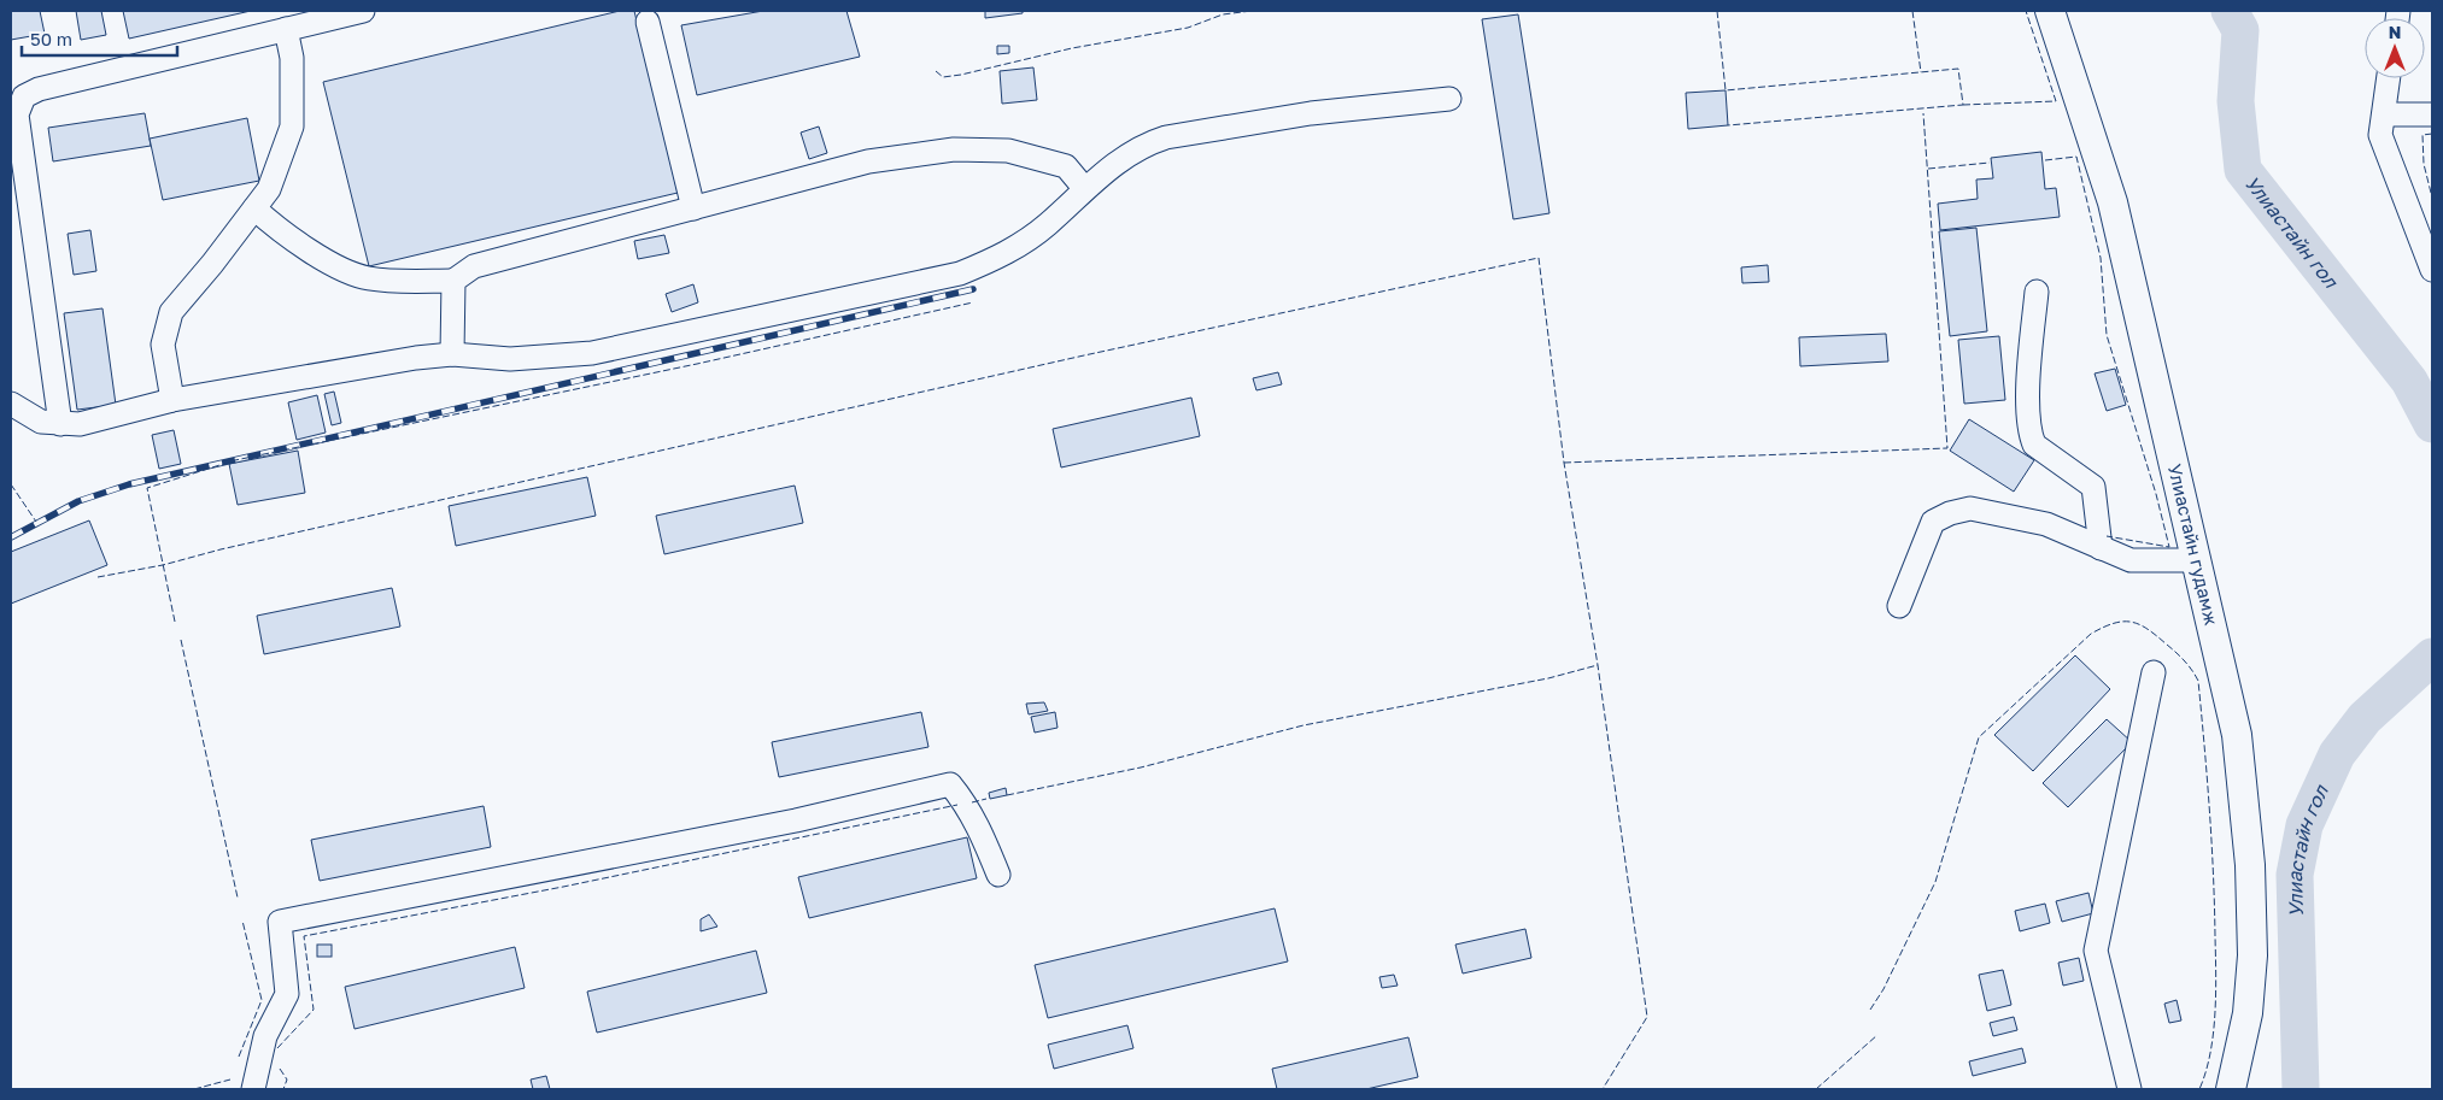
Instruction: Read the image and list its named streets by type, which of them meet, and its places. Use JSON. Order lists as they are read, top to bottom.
{
  "streets": {
    "main road": ["Улиастайн гудамж"]
  },
  "water": ["Улиастайн гол"],
  "scale_bar": "50 m",
  "north": "top"
}
